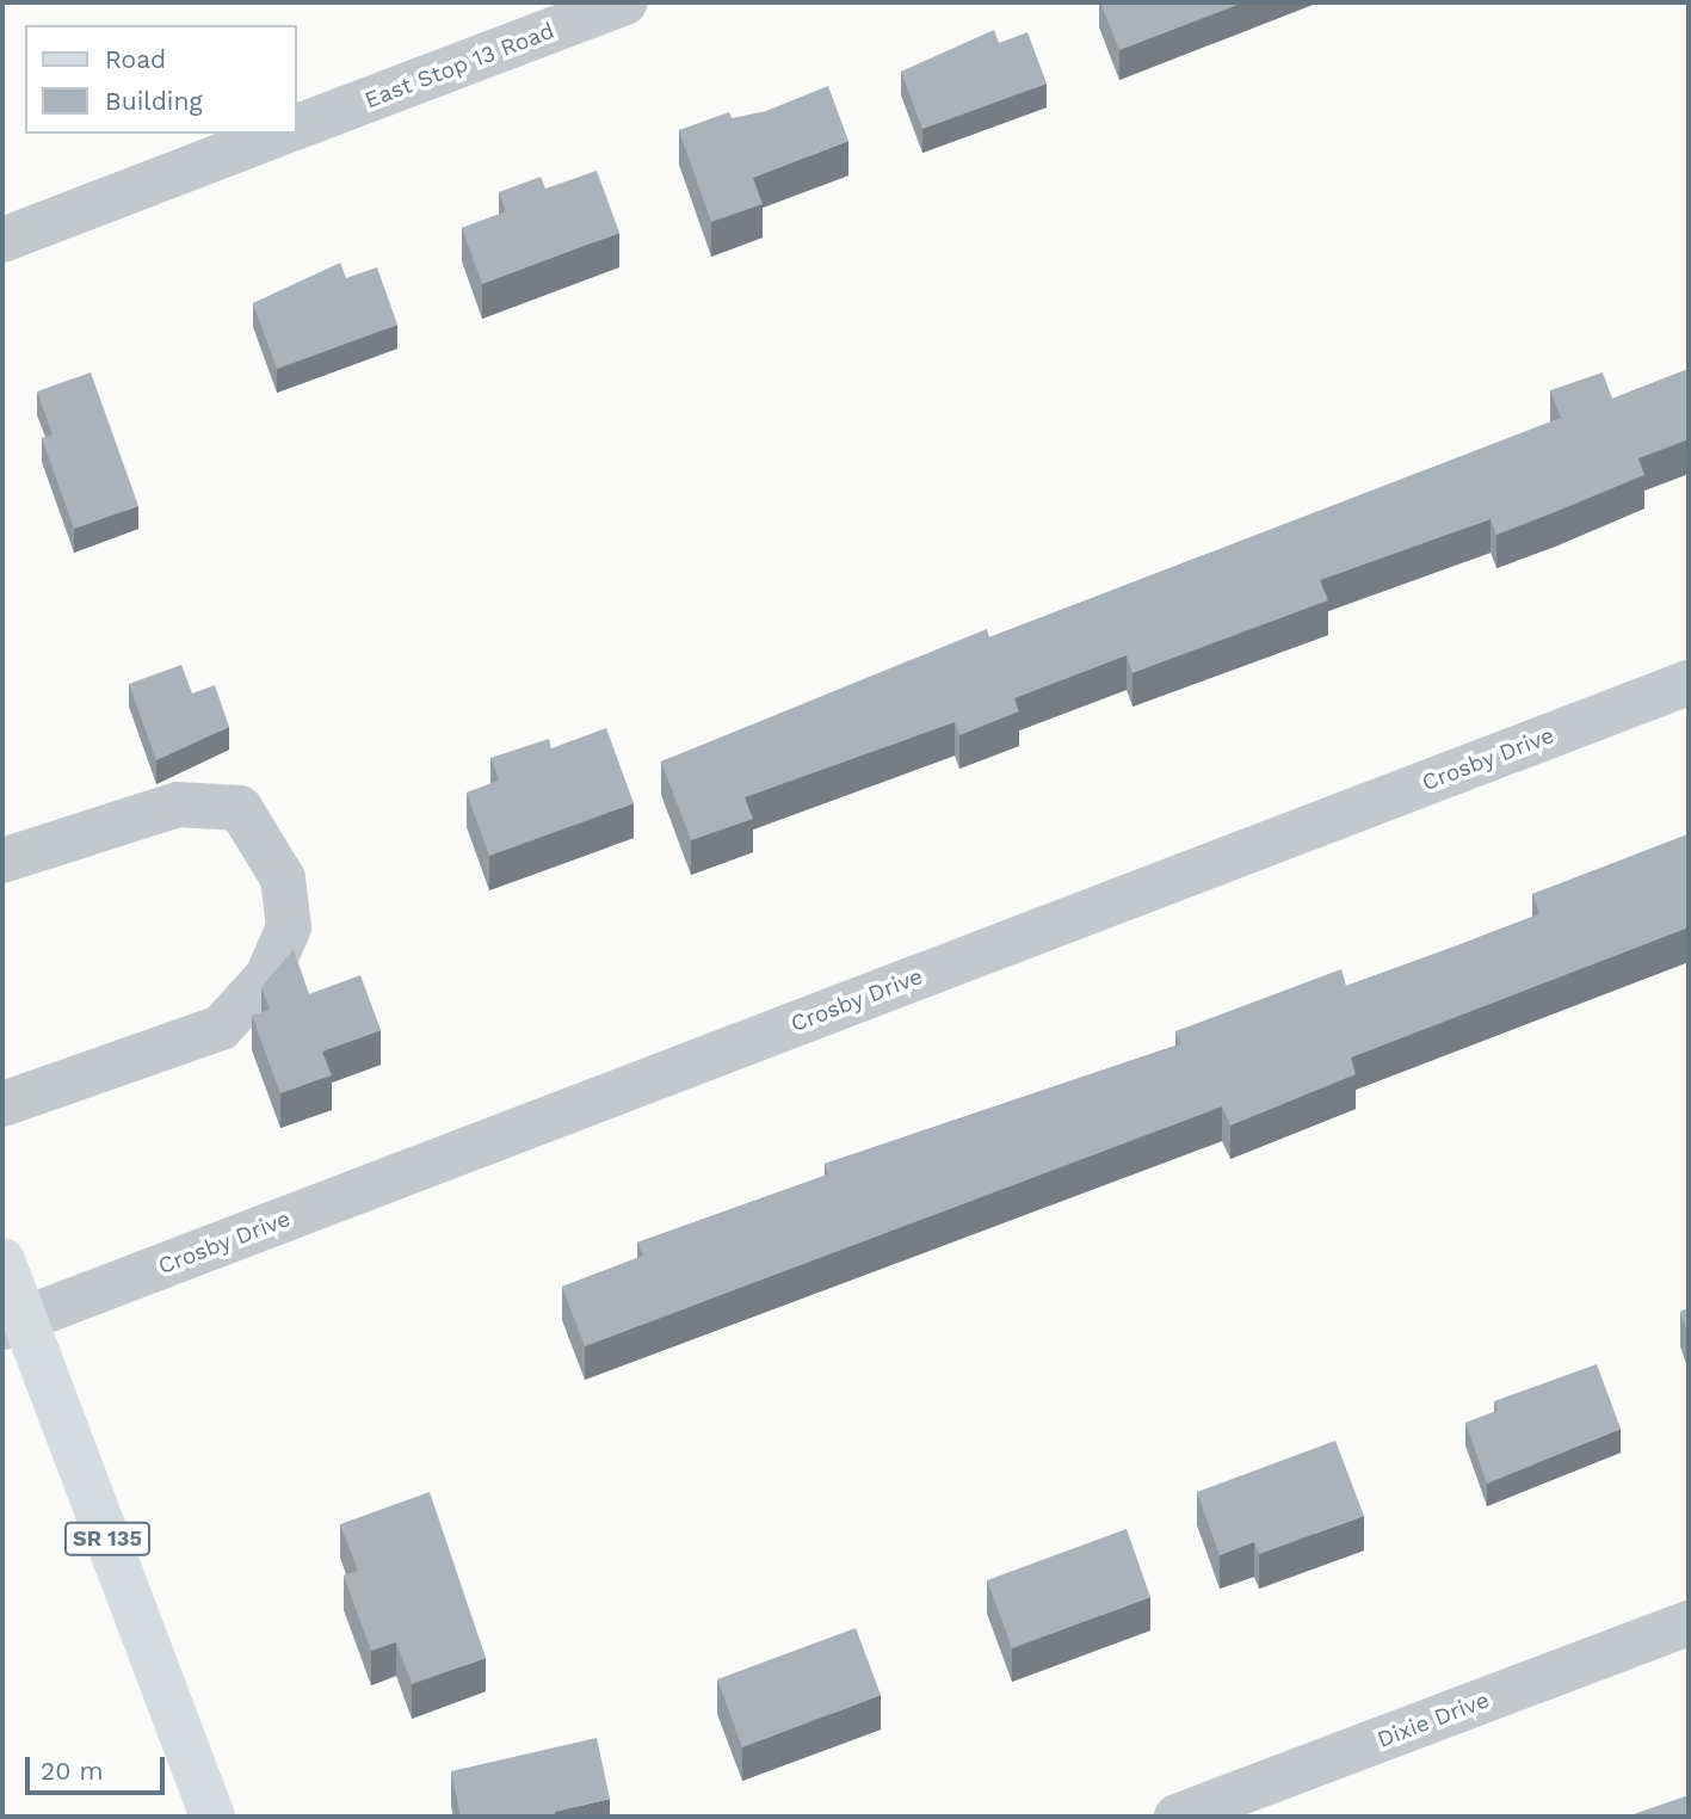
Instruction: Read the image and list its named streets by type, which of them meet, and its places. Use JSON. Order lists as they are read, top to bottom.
{
  "streets": {
    "main road": ["SR 135"],
    "street": ["East Stop 13 Road", "Crosby Drive", "Dixie Drive"]
  },
  "crossings": [
    ["Crosby Drive", "SR 135"]
  ],
  "legend": ["Road", "Building"],
  "scale_bar": "20 m"
}
